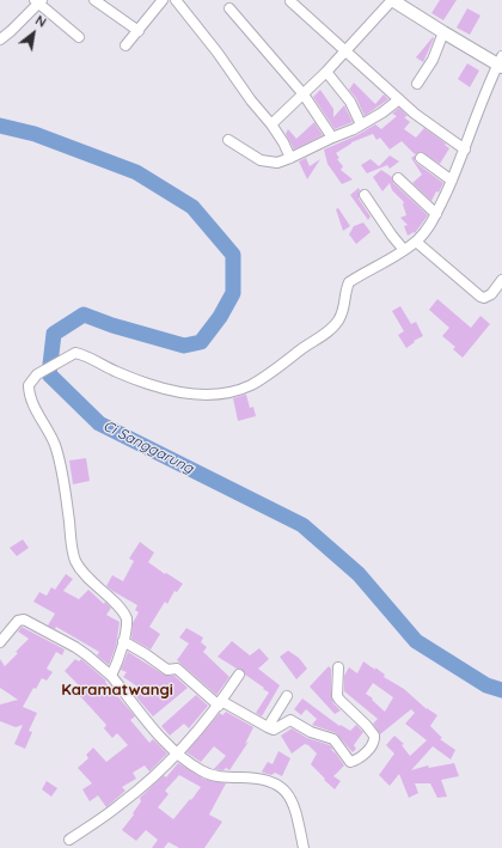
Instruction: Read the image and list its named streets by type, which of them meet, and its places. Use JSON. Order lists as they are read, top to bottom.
{
  "districts": ["Karamatwangi"],
  "water": ["Ci Sanggarung"],
  "north": "top right"
}
